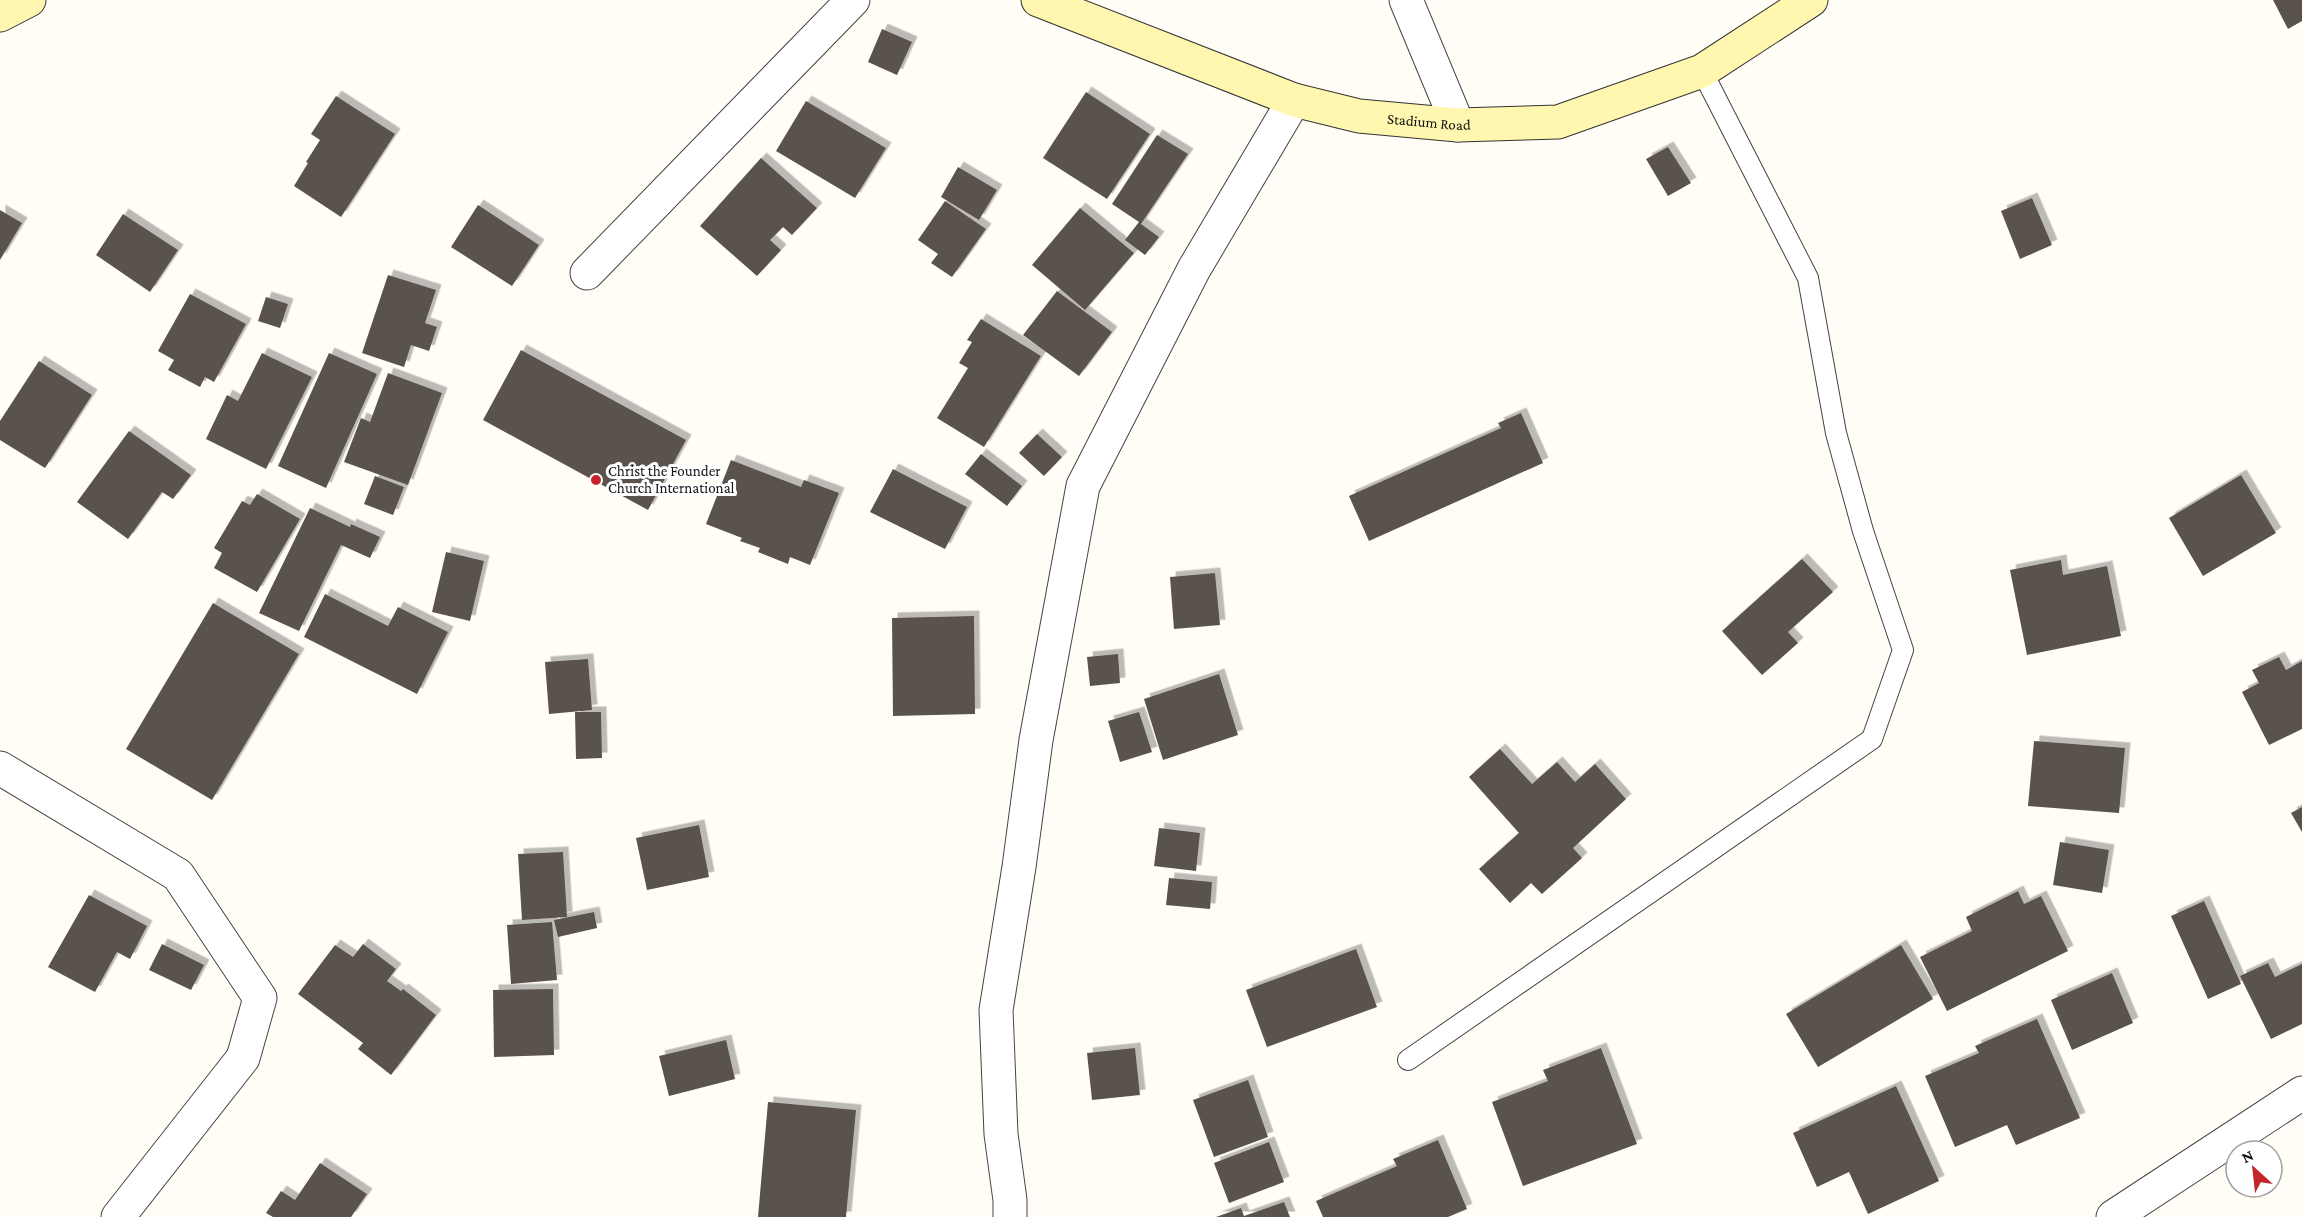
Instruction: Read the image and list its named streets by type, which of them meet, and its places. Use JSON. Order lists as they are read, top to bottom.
{
  "streets": {
    "main road": ["Stadium Road"]
  },
  "places": ["Christ the Founder Church International"],
  "north": "top left"
}
